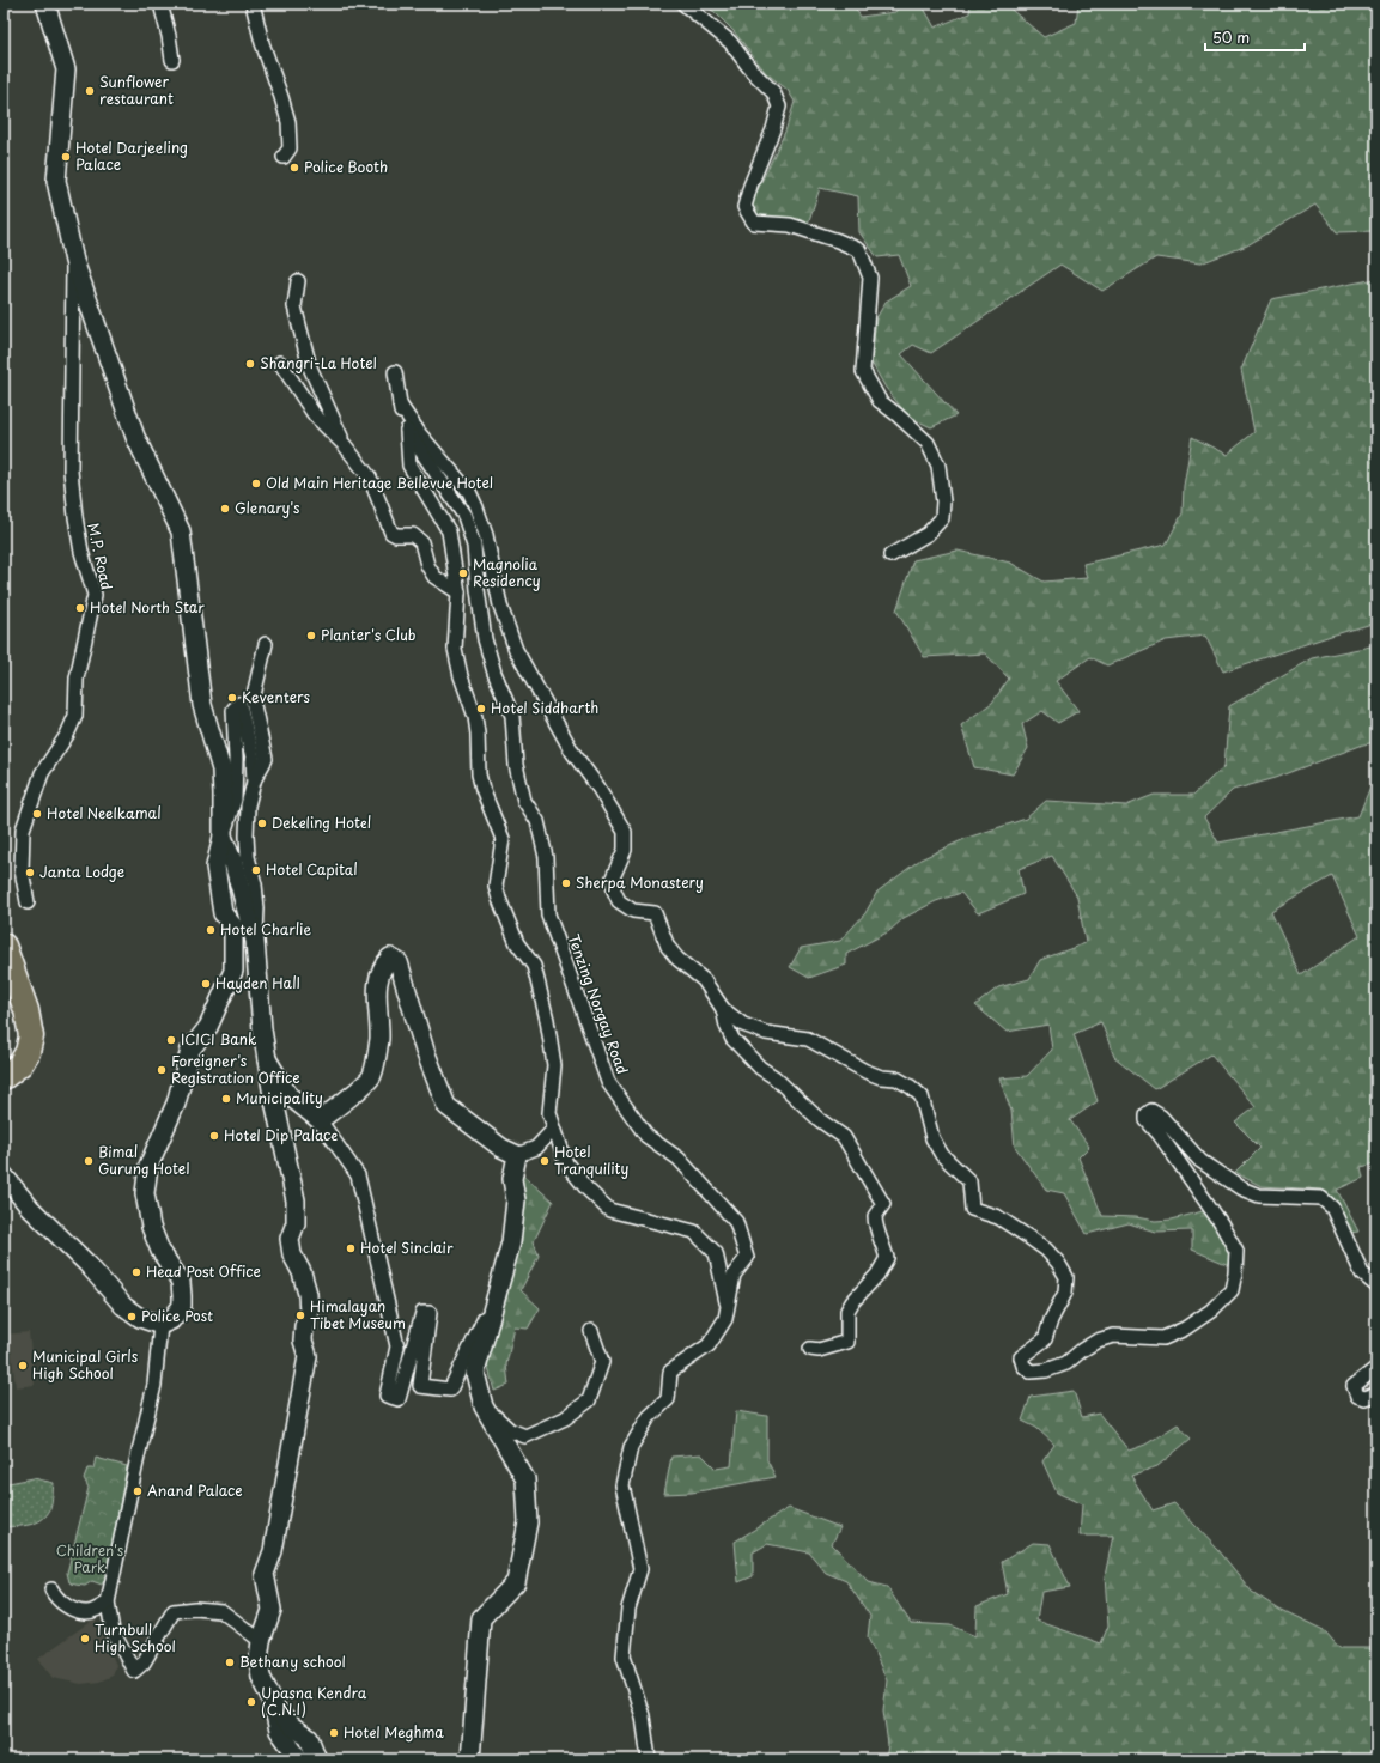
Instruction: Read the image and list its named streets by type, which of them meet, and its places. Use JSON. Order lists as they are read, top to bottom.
{
  "streets": {
    "street": ["M.P. Road", "Tenzing Norgay Road"]
  },
  "parks": ["Children's Park"],
  "places": [
    "Sunflower restaurant",
    "Hotel Darjeeling Palace",
    "Police Booth",
    "Shangri-La Hotel",
    "Old Main Heritage Bellevue Hotel",
    "Glenary's",
    "Magnolia Residency",
    "Hotel North Star",
    "Planter's Club",
    "Keventers",
    "Hotel Siddharth",
    "Hotel Neelkamal",
    "Dekeling Hotel",
    "Hotel Capital",
    "Janta Lodge",
    "Sherpa Monastery",
    "Hotel Charlie",
    "Hayden Hall",
    "ICICI Bank",
    "Foreigner's Registration Office",
    "Municipality",
    "Hotel Dip Palace",
    "Bimal Gurung Hotel",
    "Hotel Tranquility",
    "Hotel Sinclair",
    "Head Post Office",
    "Himalayan Tibet Museum",
    "Police Post",
    "Municipal Girls High School",
    "Anand Palace",
    "Turnbull High School",
    "Bethany school",
    "Upasna Kendra (C.N.I)",
    "Hotel Meghma"
  ],
  "scale_bar": "50 m"
}
